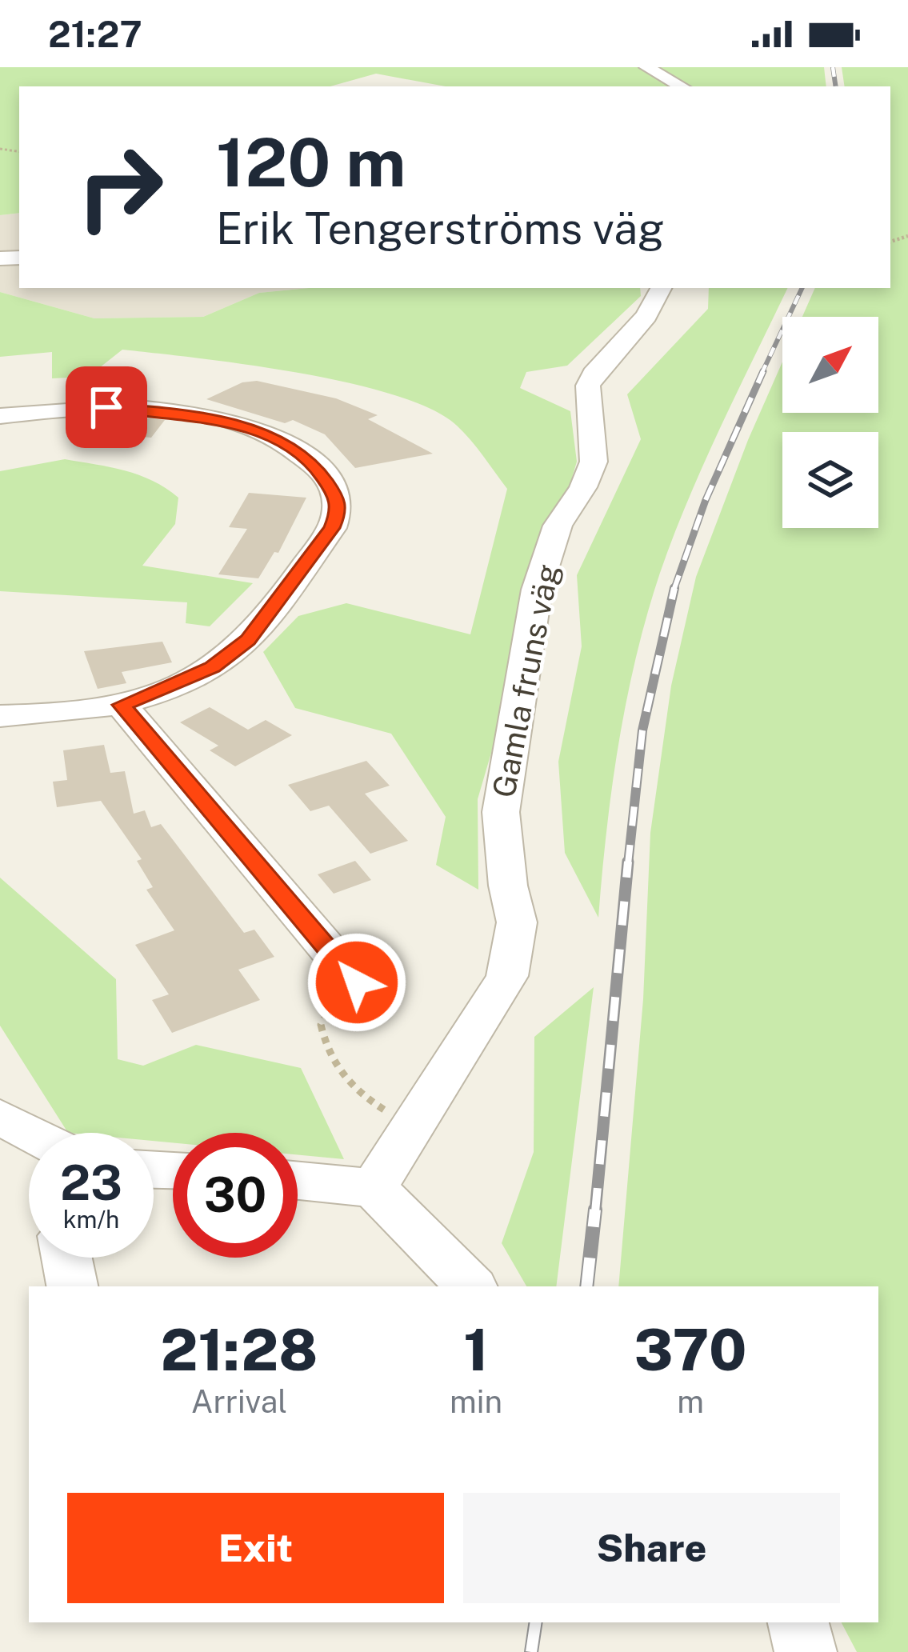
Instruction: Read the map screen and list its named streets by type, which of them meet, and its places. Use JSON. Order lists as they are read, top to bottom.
{
  "streets": {
    "street": ["Gamla fruns väg"]
  },
  "north": "top right",
  "page": {
    "status": "21:27",
    "turn": ["120 m", "Erik Tengerströms väg"],
    "speed": "23 km/h",
    "limit": "30",
    "eta": [
      "21:28",
      "Arrival",
      "1",
      "min",
      "370",
      "m"
    ],
    "buttons": ["Exit", "Share"]
  }
}
